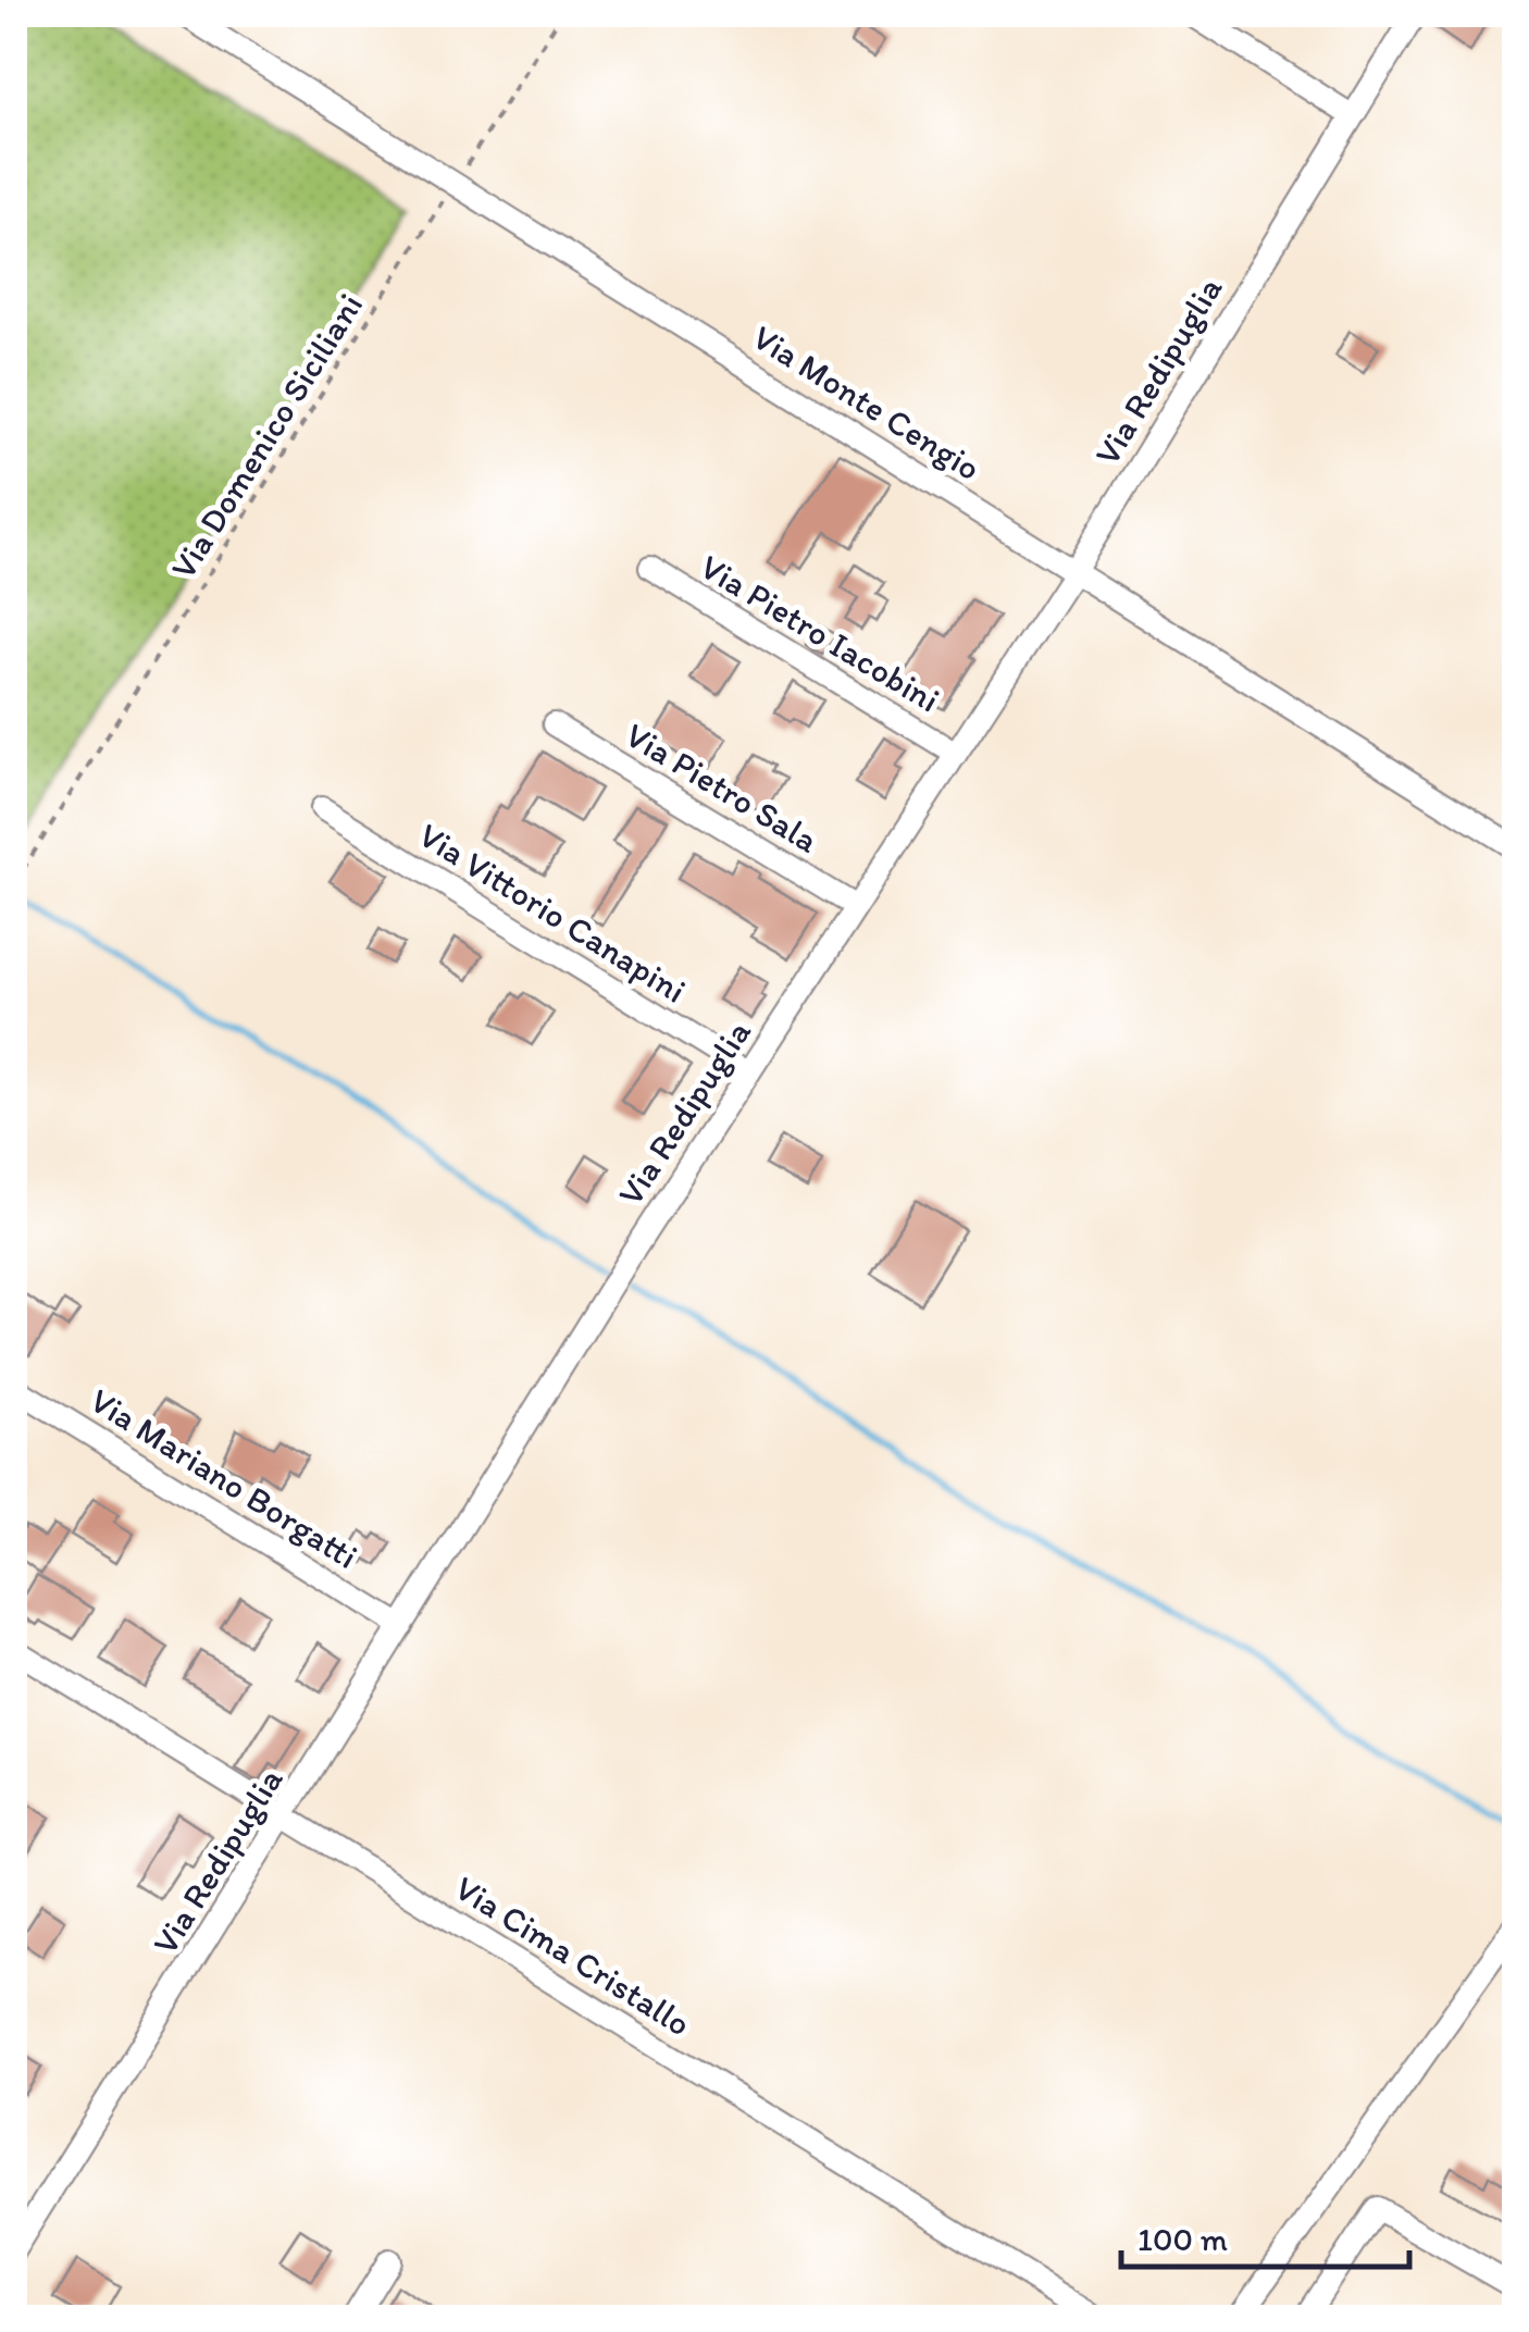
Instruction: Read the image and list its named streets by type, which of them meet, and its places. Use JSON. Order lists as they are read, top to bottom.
{
  "streets": {
    "street": [
      "Via Redipuglia",
      "Via Monte Cengio",
      "Via Pietro Iacobini",
      "Via Pietro Sala",
      "Via Vittorio Canapini",
      "Via Mariano Borgatti",
      "Via Cima Cristallo"
    ],
    "path": ["Via Domenico Siciliani"]
  },
  "crossings": [
    ["Via Redipuglia", "Via Monte Cengio"],
    ["Via Redipuglia", "Via Pietro Iacobini"],
    ["Via Redipuglia", "Via Pietro Sala"],
    ["Via Redipuglia", "Via Vittorio Canapini"],
    ["Via Redipuglia", "Via Mariano Borgatti"],
    ["Via Redipuglia", "Via Cima Cristallo"],
    ["Via Monte Cengio", "Via Domenico Siciliani"]
  ],
  "scale_bar": "100 m"
}
